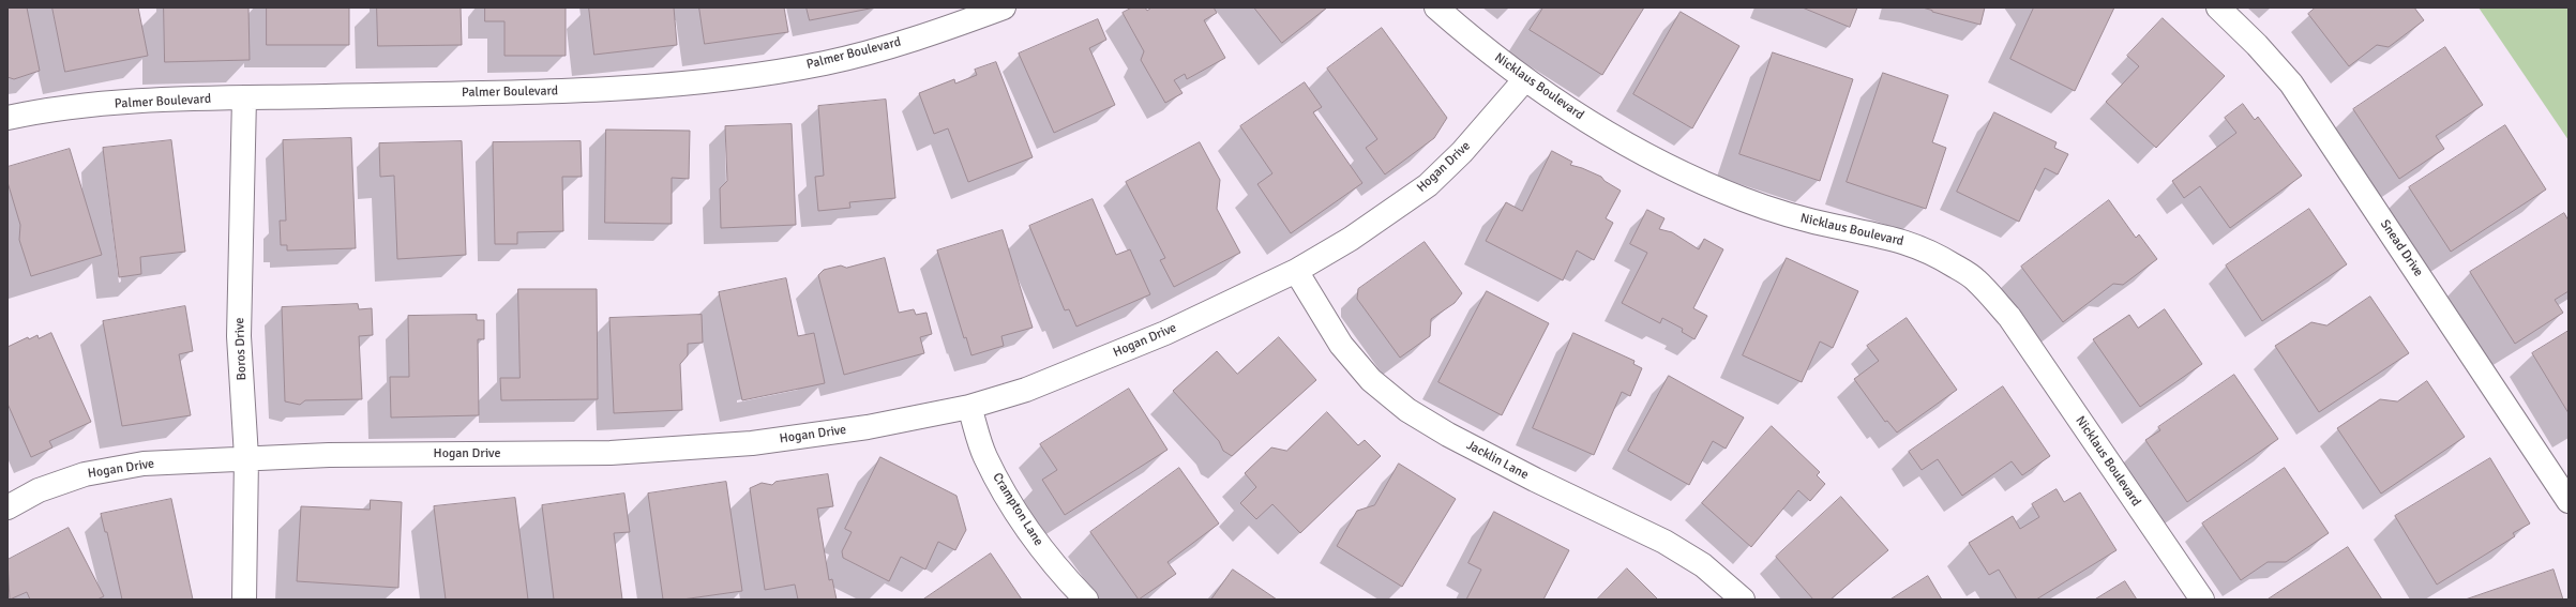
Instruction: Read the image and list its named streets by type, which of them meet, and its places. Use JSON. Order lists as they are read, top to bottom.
{
  "streets": {
    "street": [
      "Palmer Boulevard",
      "Nicklaus Boulevard",
      "Hogan Drive",
      "Snead Drive",
      "Boros Drive",
      "Jacklin Lane",
      "Crampton Lane"
    ]
  },
  "crossings": [
    ["Palmer Boulevard", "Boros Drive"],
    ["Nicklaus Boulevard", "Hogan Drive"],
    ["Hogan Drive", "Boros Drive"],
    ["Hogan Drive", "Jacklin Lane"],
    ["Hogan Drive", "Crampton Lane"]
  ]
}
